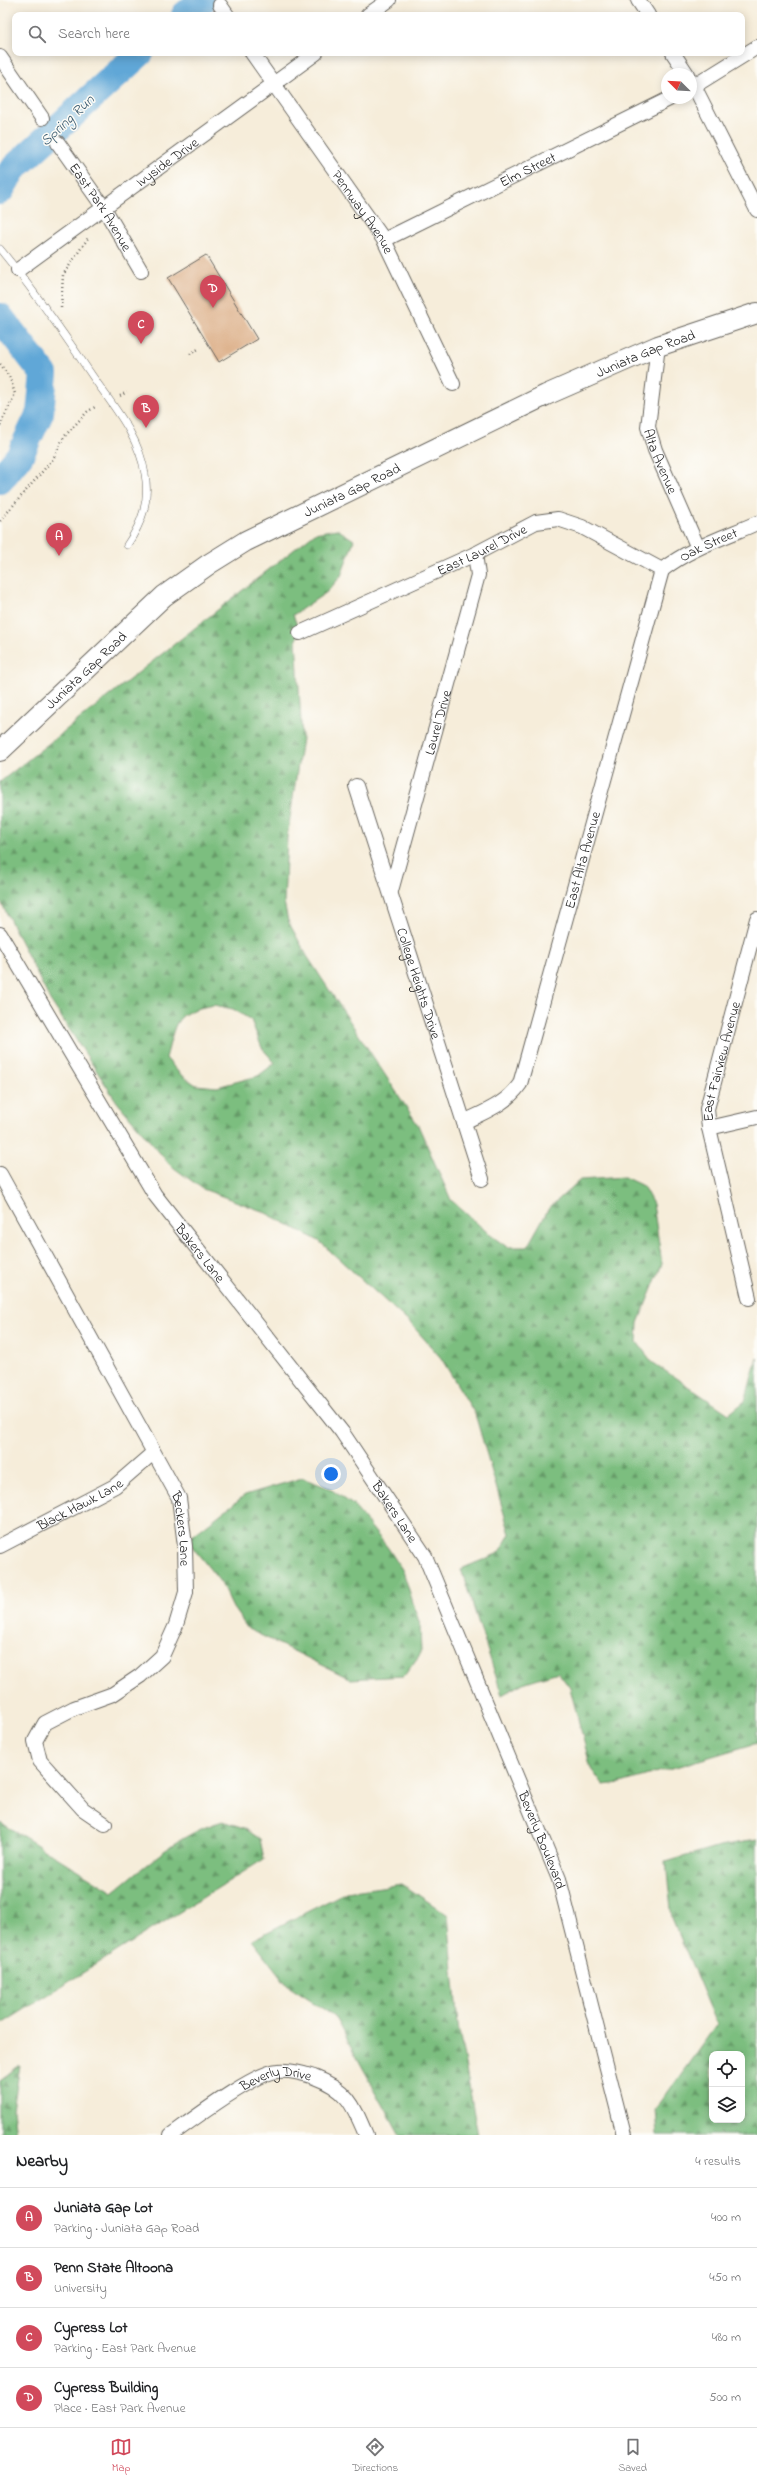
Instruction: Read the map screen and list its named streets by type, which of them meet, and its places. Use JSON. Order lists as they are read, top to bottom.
{
  "streets": {
    "main road": ["Juniata Gap Road"],
    "street": [
      "Ivyside Drive",
      "Elm Street",
      "East Park Avenue",
      "Pennway Avenue",
      "Alta Avenue",
      "Oak Street",
      "East Laurel Drive",
      "Laurel Drive",
      "East Alta Avenue",
      "College Heights Drive",
      "East Fairview Avenue",
      "Bakers Lane",
      "Black Hawk Lane",
      "Beckers Lane",
      "Beverly Boulevard",
      "Beverly Drive"
    ]
  },
  "crossings": [
    ["Ivyside Drive", "East Park Avenue"],
    ["Ivyside Drive", "Pennway Avenue"],
    ["Elm Street", "Pennway Avenue"],
    ["Juniata Gap Road", "Alta Avenue"],
    ["Alta Avenue", "Oak Street"],
    ["Oak Street", "East Laurel Drive"],
    ["Oak Street", "East Alta Avenue"],
    ["East Laurel Drive", "Laurel Drive"],
    ["East Laurel Drive", "East Alta Avenue"],
    ["Laurel Drive", "College Heights Drive"],
    ["East Alta Avenue", "College Heights Drive"],
    ["Bakers Lane", "Beverly Boulevard"],
    ["Black Hawk Lane", "Beckers Lane"]
  ],
  "water": ["Spring Run"],
  "north": "top left",
  "page": {
    "search": "Search here",
    "pins": [
      "D",
      "C",
      "B",
      "A"
    ],
    "heading": ["Nearby", "4 results"],
    "list": [
      {
        "mark": "A",
        "name": "Juniata Gap Lot",
        "note": "Parking · Juniata Gap Road",
        "value": "400 m"
      },
      {
        "mark": "B",
        "name": "Penn State Altoona",
        "note": "University",
        "value": "450 m"
      },
      {
        "mark": "C",
        "name": "Cypress Lot",
        "note": "Parking · East Park Avenue",
        "value": "480 m"
      },
      {
        "mark": "D",
        "name": "Cypress Building",
        "note": "Place · East Park Avenue",
        "value": "500 m"
      }
    ],
    "nav": ["Map", "Directions", "Saved"]
  }
}
